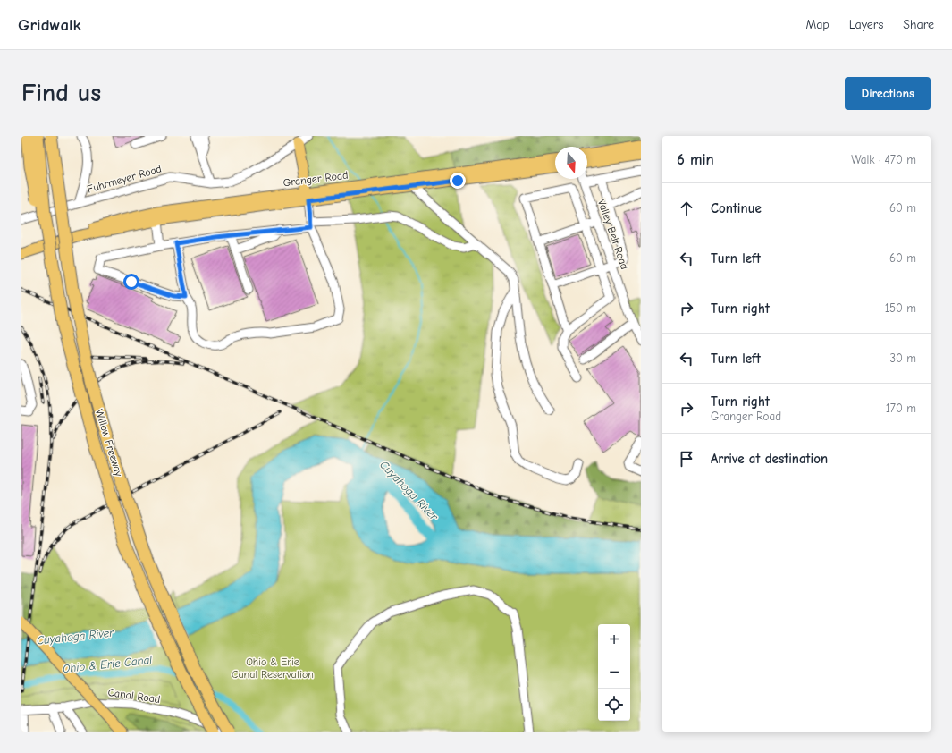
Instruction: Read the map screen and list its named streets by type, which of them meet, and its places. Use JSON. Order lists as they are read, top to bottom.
{
  "streets": {
    "highway": ["Willow Freeway"],
    "main road": ["Granger Road"],
    "street": ["Fuhrmeyer Road", "Valley Belt Road", "Canal Road"]
  },
  "water": ["Cuyahoga River", "Ohio & Erie Canal"],
  "parks": ["Ohio & Erie Canal Reservation"],
  "north": "bottom",
  "page": {
    "header": "Gridwalk",
    "nav": ["Map", "Layers", "Share"],
    "buttons": "Directions",
    "title": "Find us",
    "heading": ["6 min", "Walk · 470 m"],
    "list": [
      ["Continue", "60 m"],
      ["Turn left", "60 m"],
      ["Turn right", "150 m"],
      ["Turn left", "30 m"],
      ["Turn right", "Granger Road", "170 m"],
      "Arrive at destination"
    ],
    "map_buttons": ["+", "−"]
  }
}
